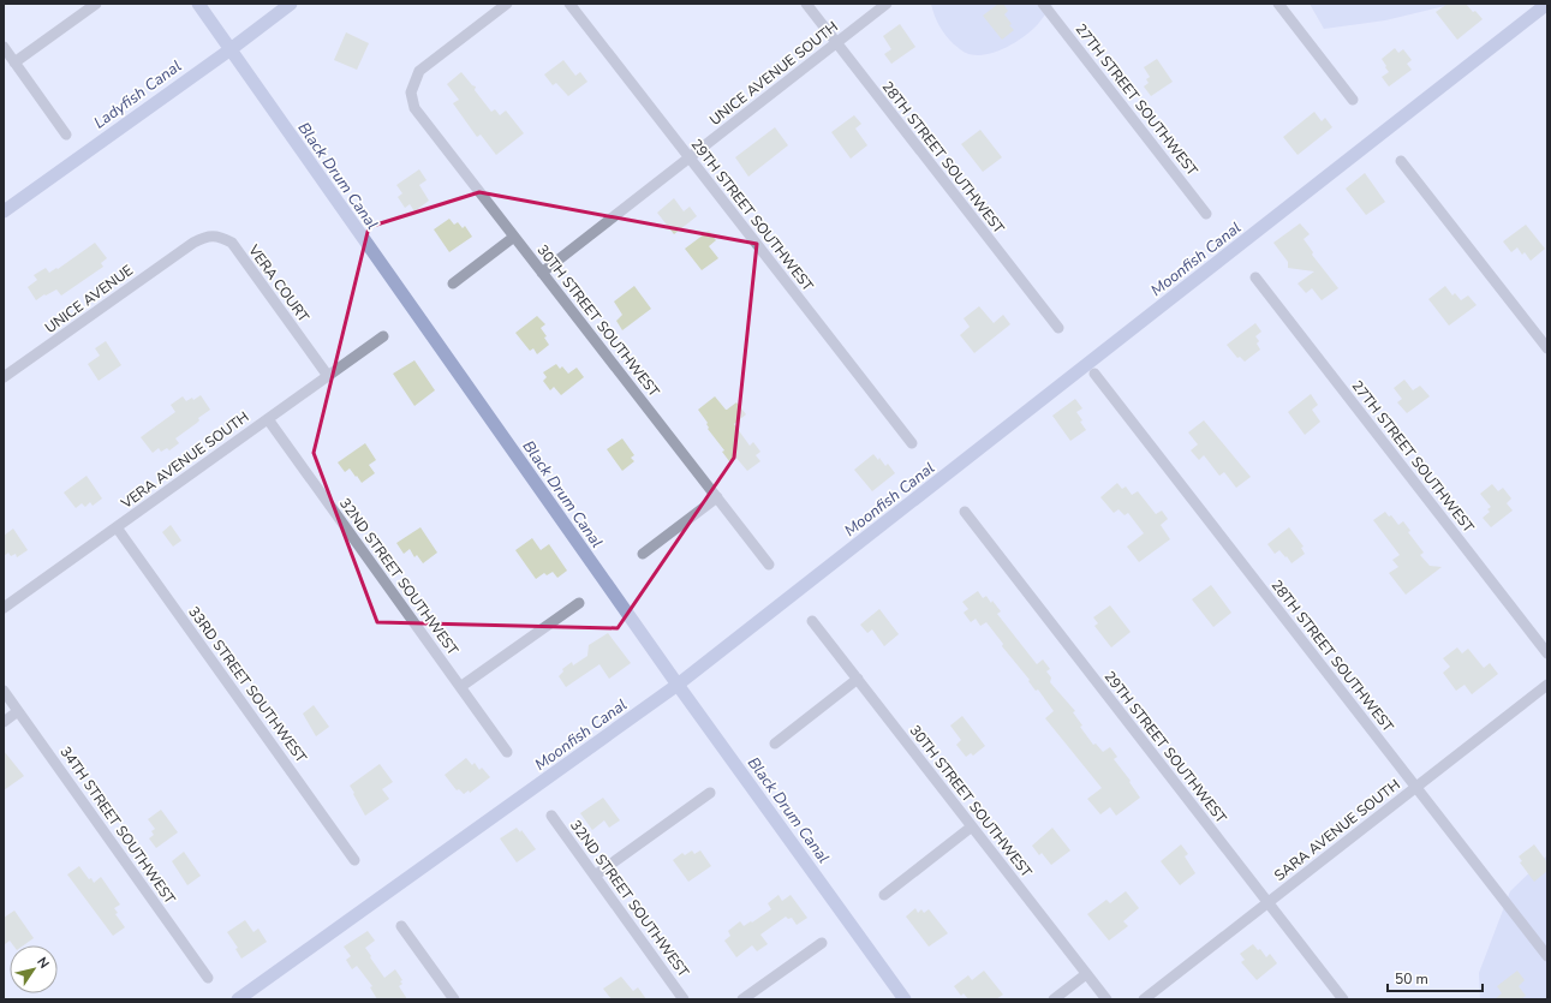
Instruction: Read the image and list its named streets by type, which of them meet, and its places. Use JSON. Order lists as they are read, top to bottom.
{
  "streets": {
    "street": [
      "UNICE AVENUE SOUTH",
      "27TH STREET SOUTHWEST",
      "28TH STREET SOUTHWEST",
      "29TH STREET SOUTHWEST",
      "VERA COURT",
      "UNICE AVENUE",
      "30TH STREET SOUTHWEST",
      "VERA AVENUE SOUTH",
      "32ND STREET SOUTHWEST",
      "33RD STREET SOUTHWEST",
      "34TH STREET SOUTHWEST",
      "SARA AVENUE SOUTH"
    ]
  },
  "crossings": [
    ["UNICE AVENUE SOUTH", "28TH STREET SOUTHWEST"],
    ["UNICE AVENUE SOUTH", "29TH STREET SOUTHWEST"],
    ["UNICE AVENUE SOUTH", "30TH STREET SOUTHWEST"],
    ["28TH STREET SOUTHWEST", "SARA AVENUE SOUTH"],
    ["29TH STREET SOUTHWEST", "SARA AVENUE SOUTH"],
    ["VERA COURT", "UNICE AVENUE"],
    ["VERA COURT", "VERA AVENUE SOUTH"],
    ["VERA AVENUE SOUTH", "32ND STREET SOUTHWEST"],
    ["VERA AVENUE SOUTH", "33RD STREET SOUTHWEST"]
  ],
  "water": ["Ladyfish Canal", "Black Drum Canal", "Moonfish Canal"],
  "scale_bar": "50 m",
  "north": "top right"
}
